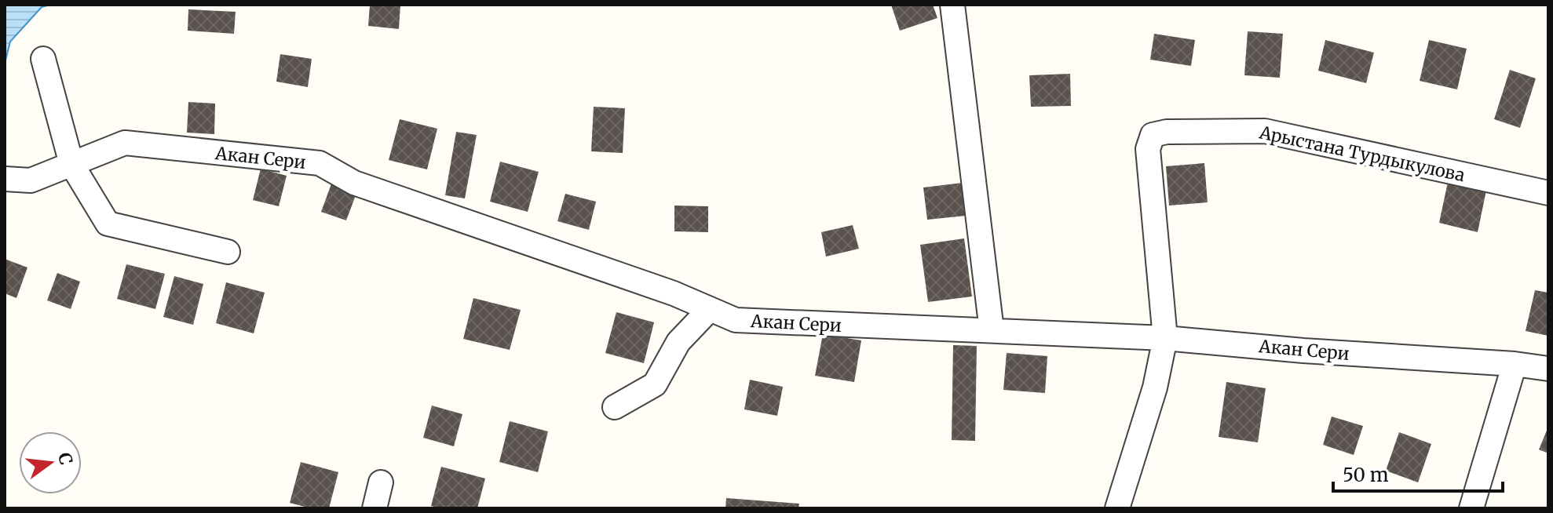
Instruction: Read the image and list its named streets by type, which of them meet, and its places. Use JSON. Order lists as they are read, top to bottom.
{
  "streets": {
    "street": ["Арыстана Турдыкулова", "Акан Сери"]
  },
  "crossings": [
    ["Арыстана Турдыкулова", "Акан Сери"]
  ],
  "scale_bar": "50 m",
  "north": "right"
}
